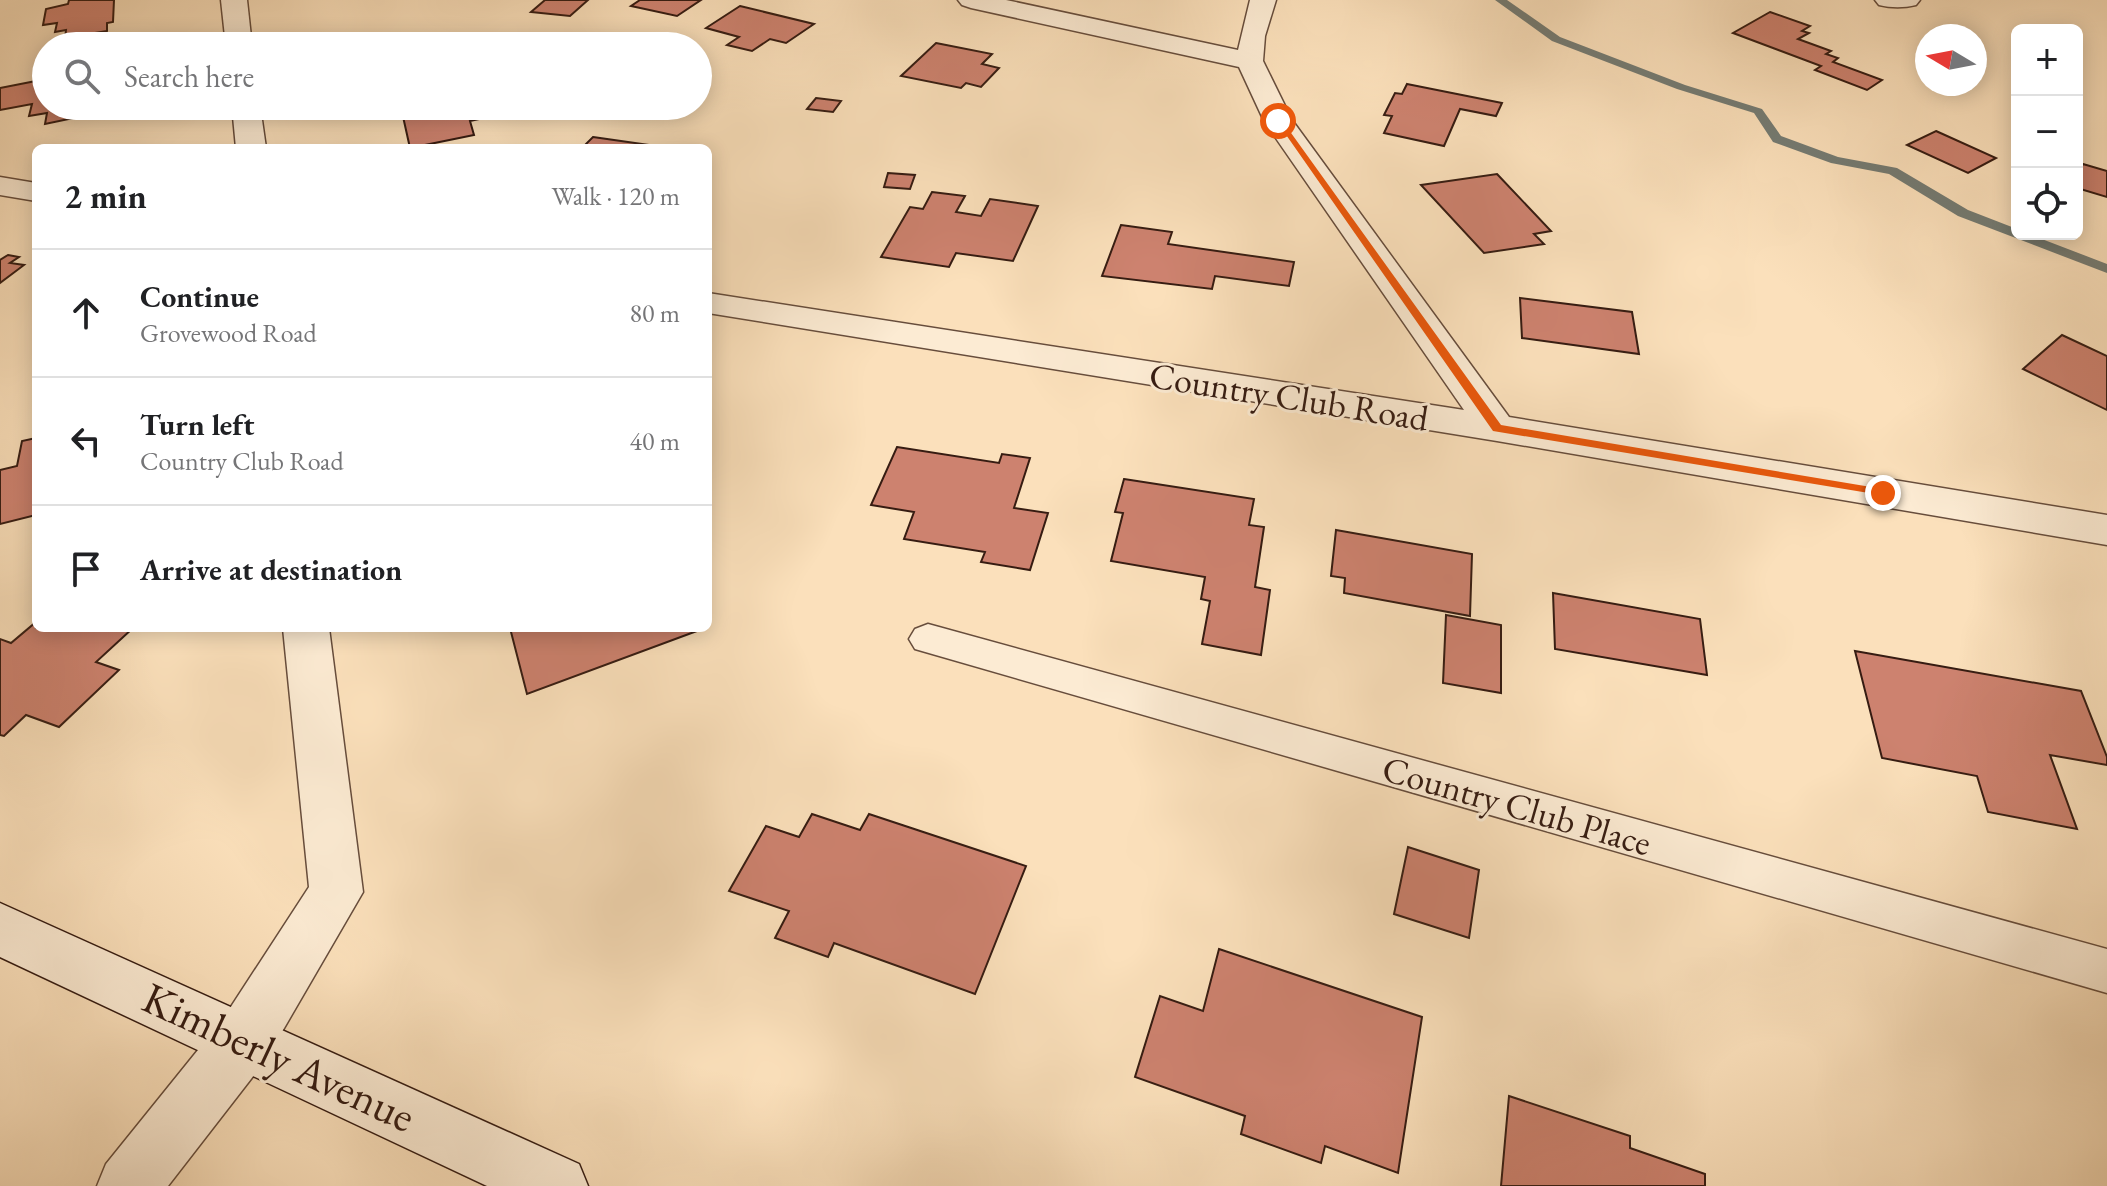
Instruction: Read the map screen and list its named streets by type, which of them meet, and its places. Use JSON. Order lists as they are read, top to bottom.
{
  "streets": {
    "street": ["Country Club Road", "Kimberly Avenue"],
    "lane": ["Country Club Place"]
  },
  "north": "left",
  "page": {
    "map_buttons": ["+", "−"],
    "search": "Search here",
    "heading": ["2 min", "Walk · 120 m"],
    "list": [
      ["Continue", "Grovewood Road", "80 m"],
      ["Turn left", "Country Club Road", "40 m"],
      "Arrive at destination"
    ]
  }
}
